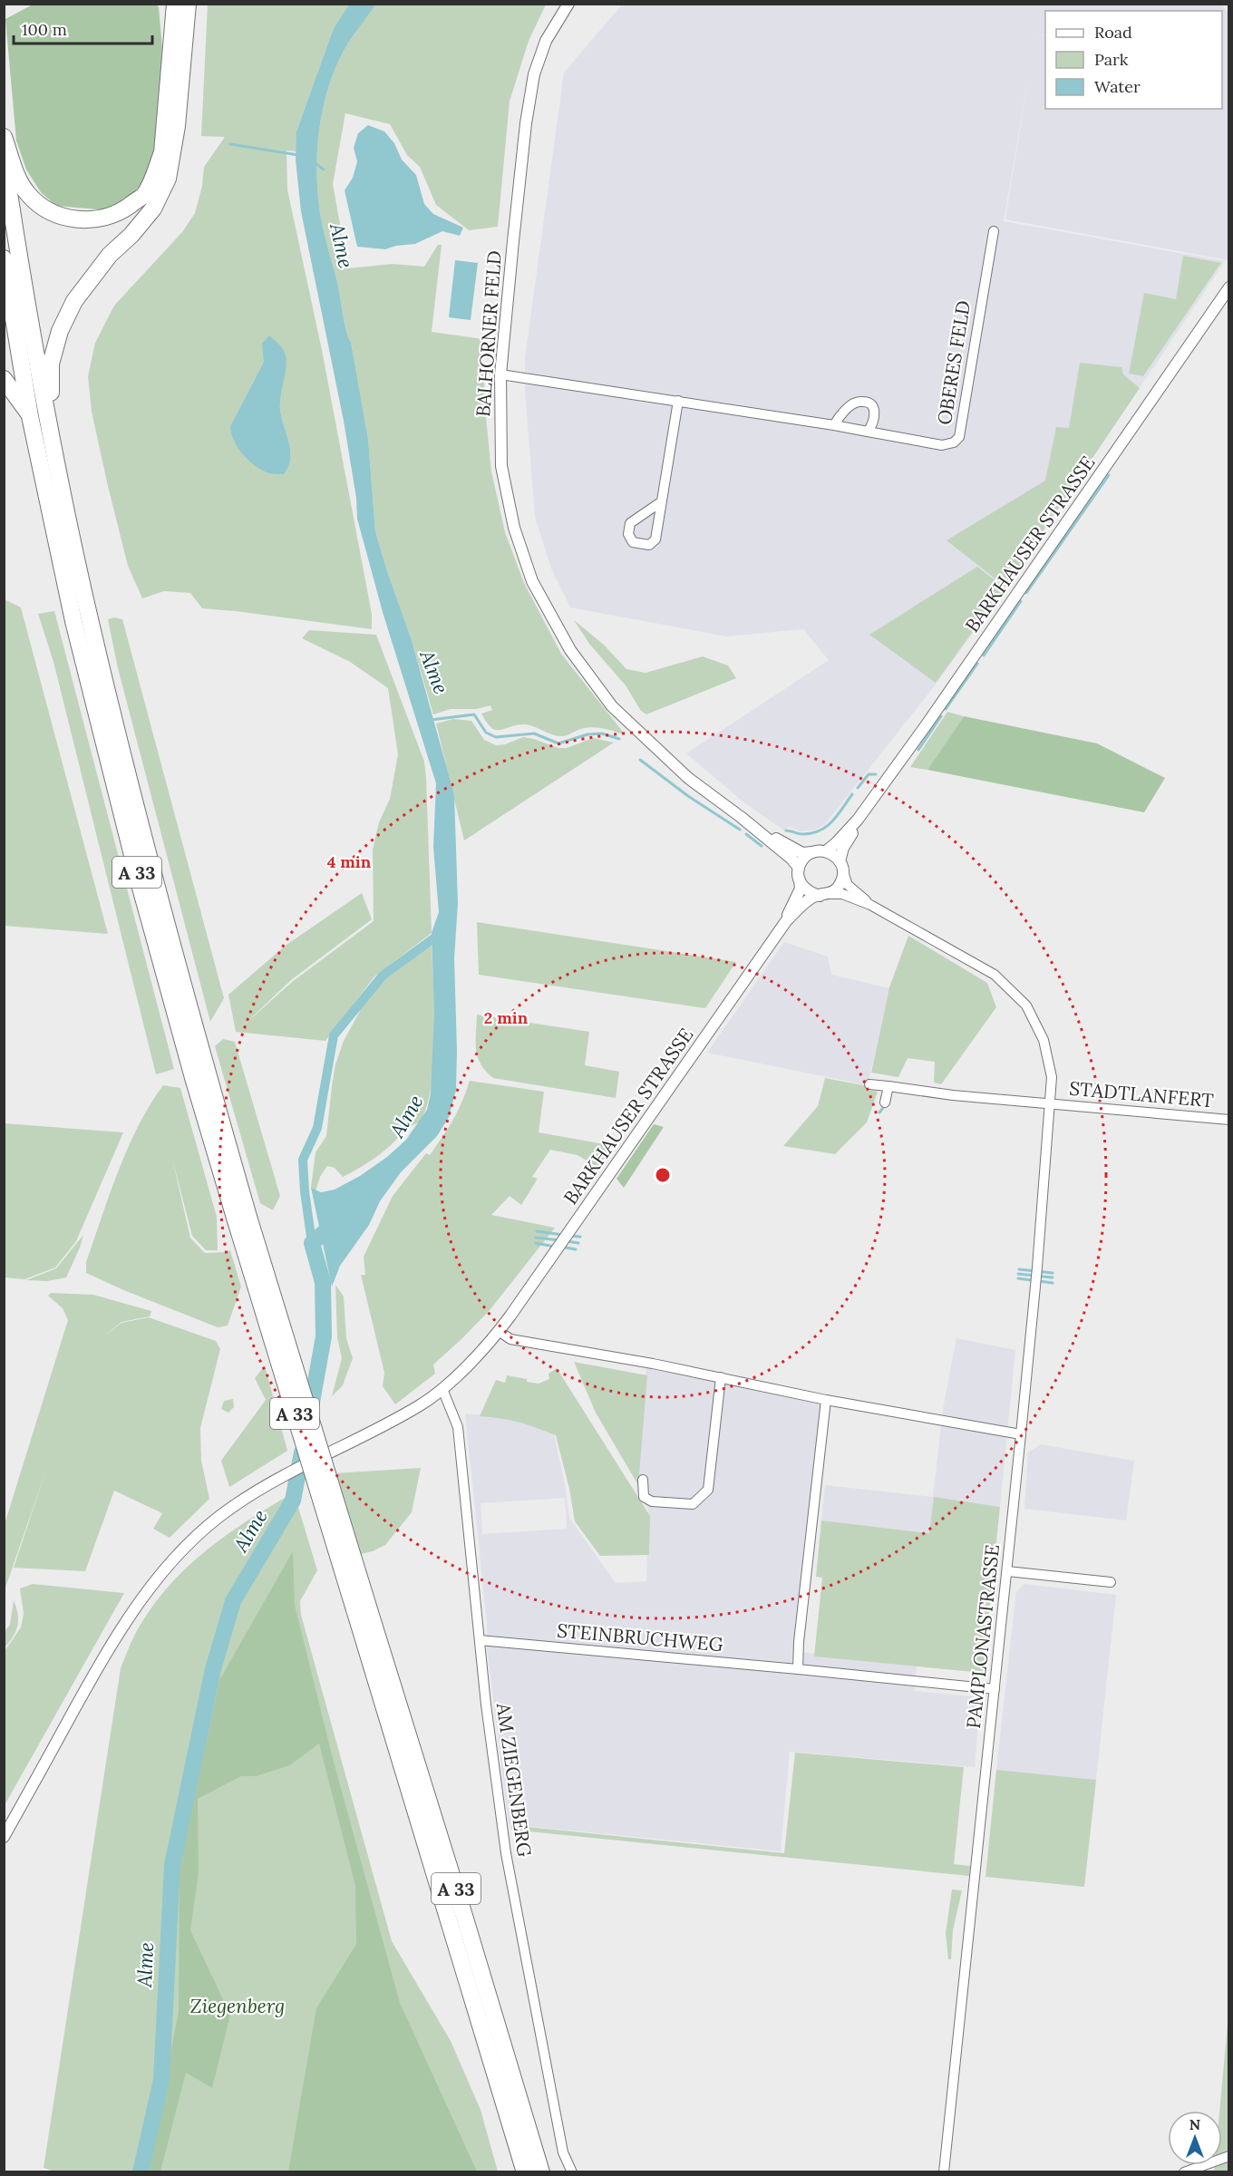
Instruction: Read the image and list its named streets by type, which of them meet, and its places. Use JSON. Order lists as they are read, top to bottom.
{
  "streets": {
    "highway": ["A 33"],
    "street": [
      "BALHORNER FELD",
      "OBERES FELD",
      "BARKHAUSER STRASSE",
      "STADTLANFERT",
      "PAMPLONASTRASSE",
      "STEINBRUCHWEG",
      "AM ZIEGENBERG"
    ]
  },
  "crossings": [
    ["BALHORNER FELD", "OBERES FELD"],
    ["BALHORNER FELD", "BARKHAUSER STRASSE"],
    ["BARKHAUSER STRASSE", "AM ZIEGENBERG"],
    ["STADTLANFERT", "PAMPLONASTRASSE"],
    ["PAMPLONASTRASSE", "STEINBRUCHWEG"],
    ["STEINBRUCHWEG", "AM ZIEGENBERG"]
  ],
  "water": ["Alme"],
  "parks": ["Ziegenberg"],
  "legend": ["Road", "Park", "Water"],
  "scale_bar": "100 m",
  "north": "top",
  "rings": ["4 min", "2 min"]
}
